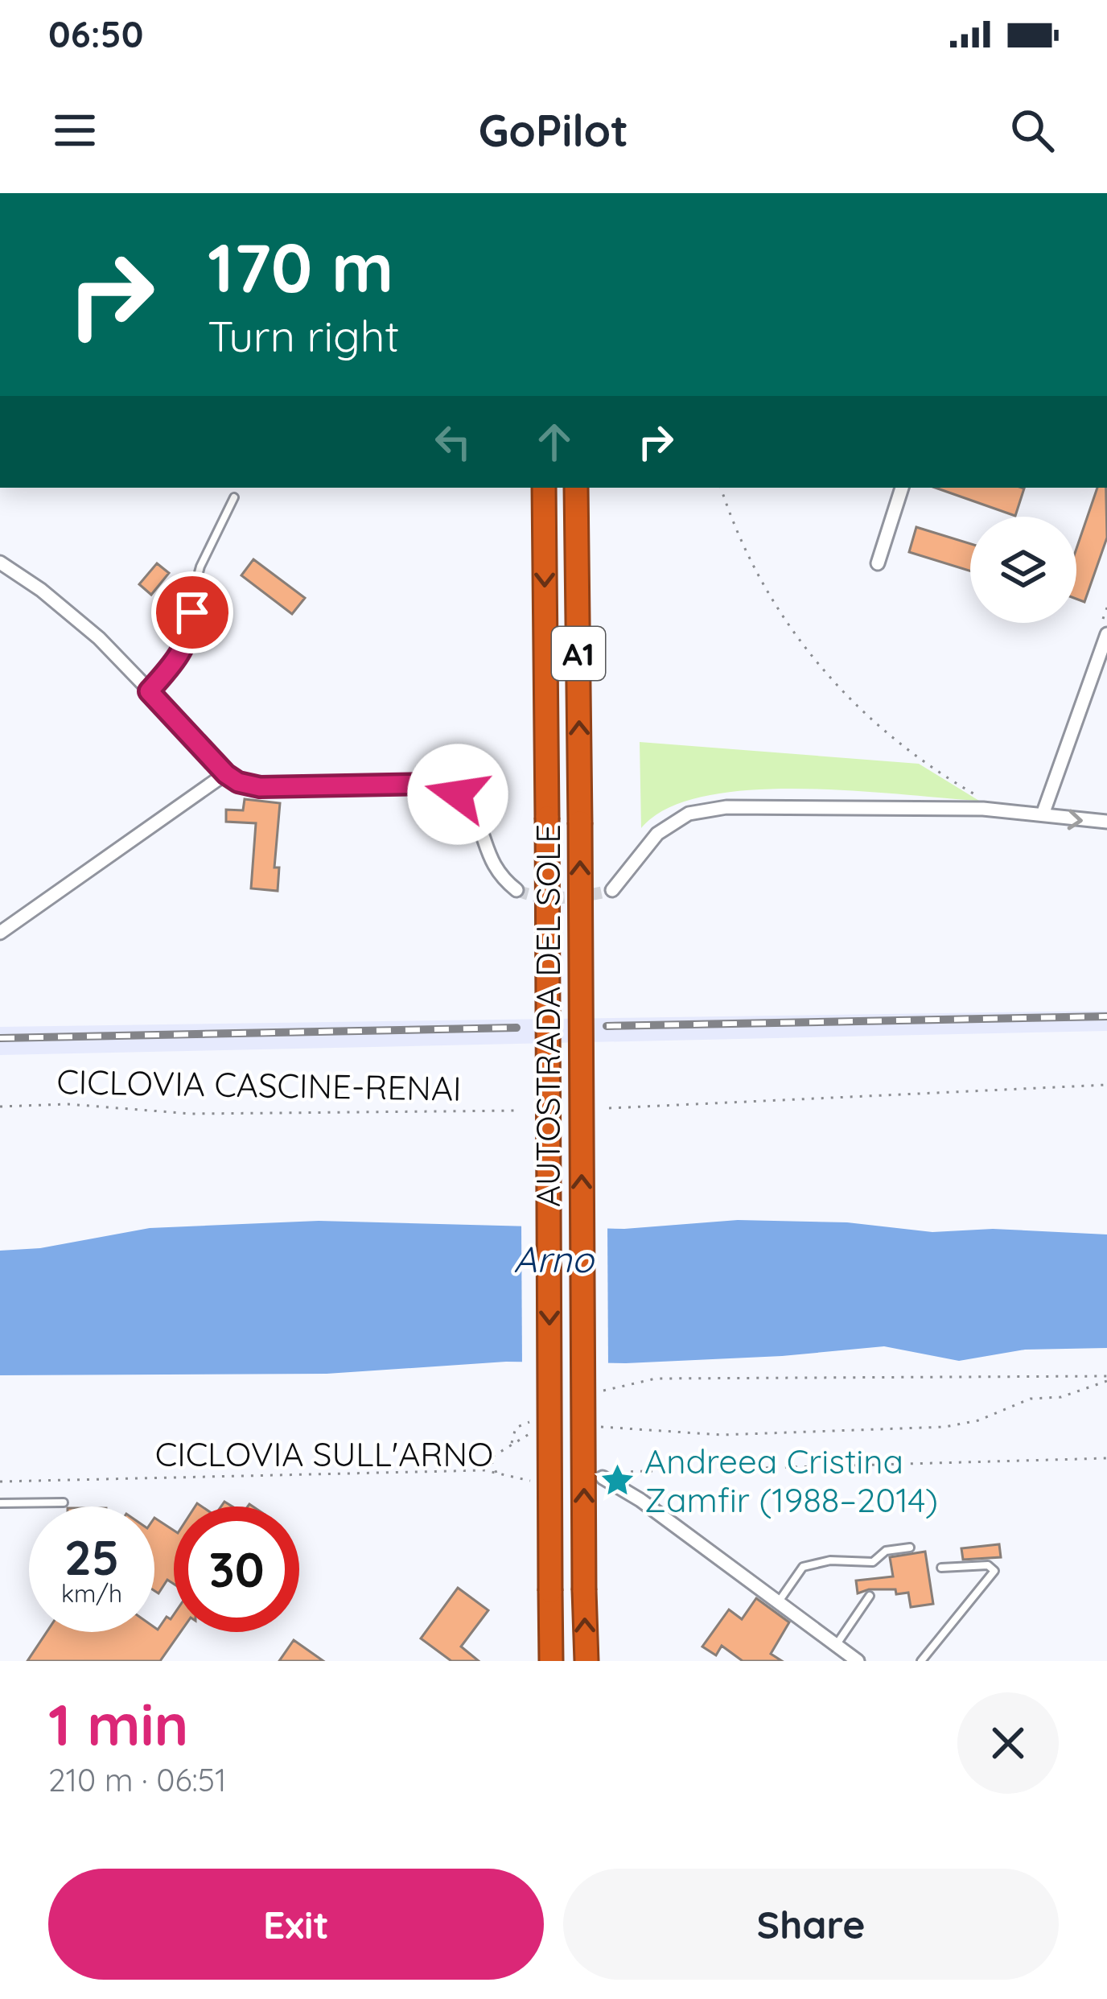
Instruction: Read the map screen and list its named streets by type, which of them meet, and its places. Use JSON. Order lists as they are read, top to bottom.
{
  "streets": {
    "highway": ["A1", "AUTOSTRADA DEL SOLE"],
    "path": ["CICLOVIA CASCINE-RENAI", "CICLOVIA SULL'ARNO"]
  },
  "water": ["Arno"],
  "places": {
    "place": ["Andreea Cristina Zamfir (1988–2014)"]
  },
  "page": {
    "status": "06:50",
    "header": "GoPilot",
    "turn": ["170 m", "Turn right"],
    "speed": "25 km/h",
    "limit": "30",
    "heading": ["1 min", "210 m · 06:51"],
    "buttons": ["Exit", "Share"]
  }
}
